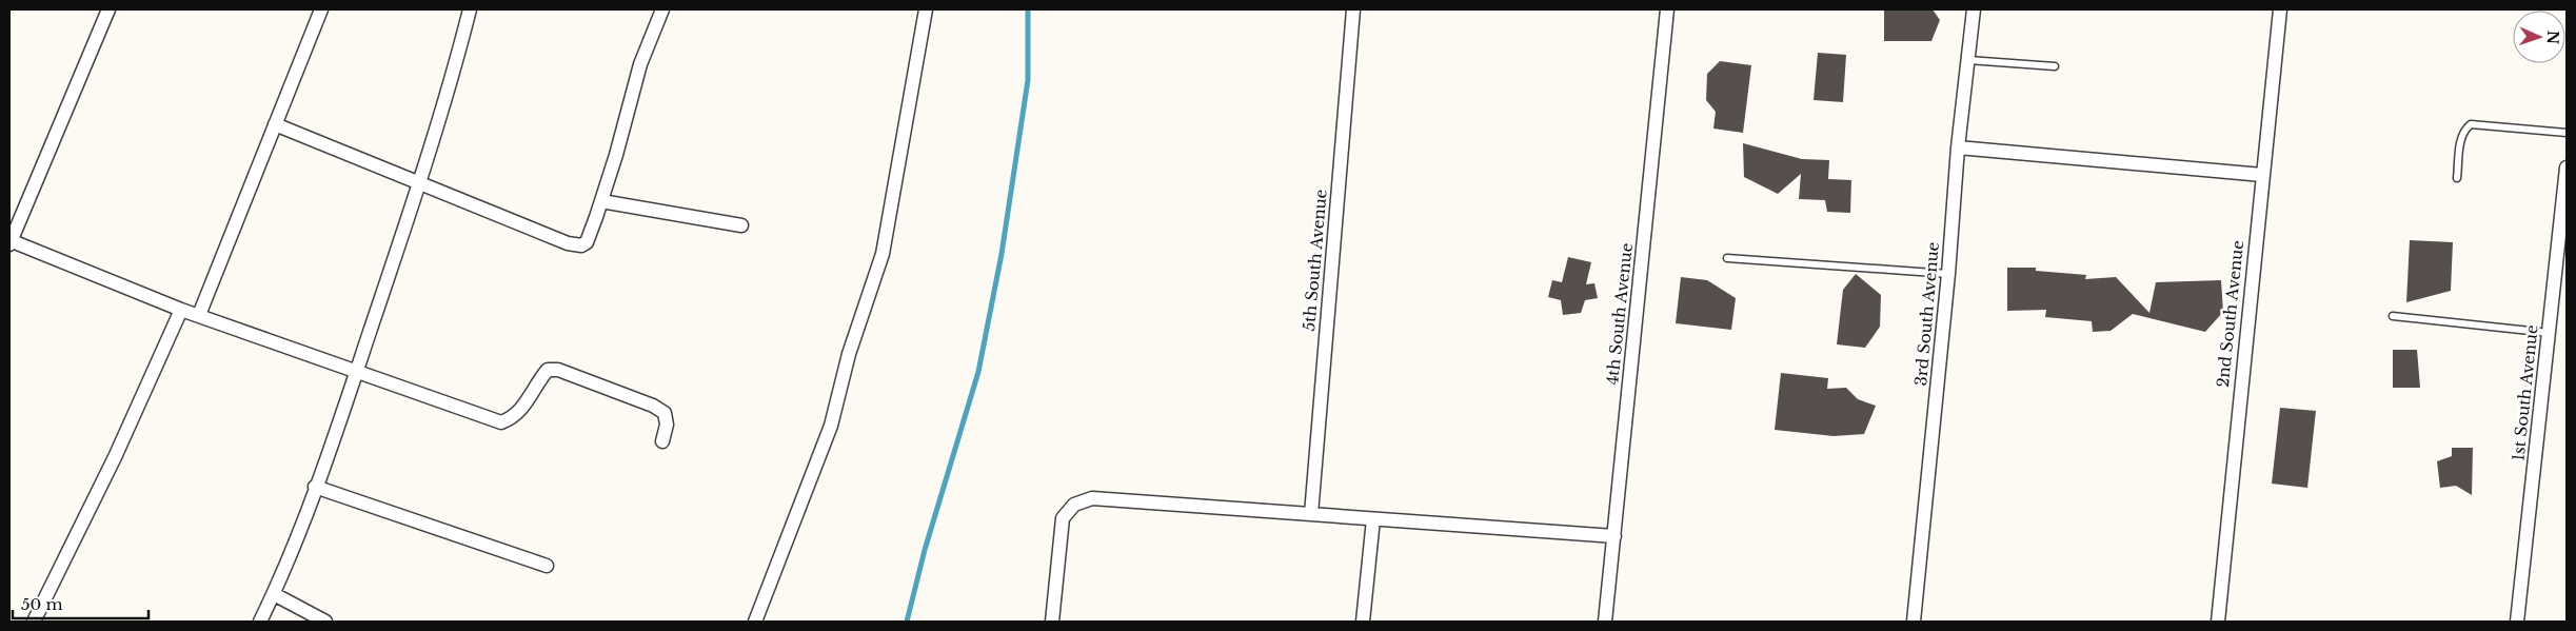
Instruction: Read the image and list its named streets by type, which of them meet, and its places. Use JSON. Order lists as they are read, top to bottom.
{
  "streets": {
    "street": [
      "5th South Avenue",
      "4th South Avenue",
      "3rd South Avenue",
      "2nd South Avenue",
      "1st South Avenue"
    ]
  },
  "scale_bar": "50 m",
  "north": "right"
}
